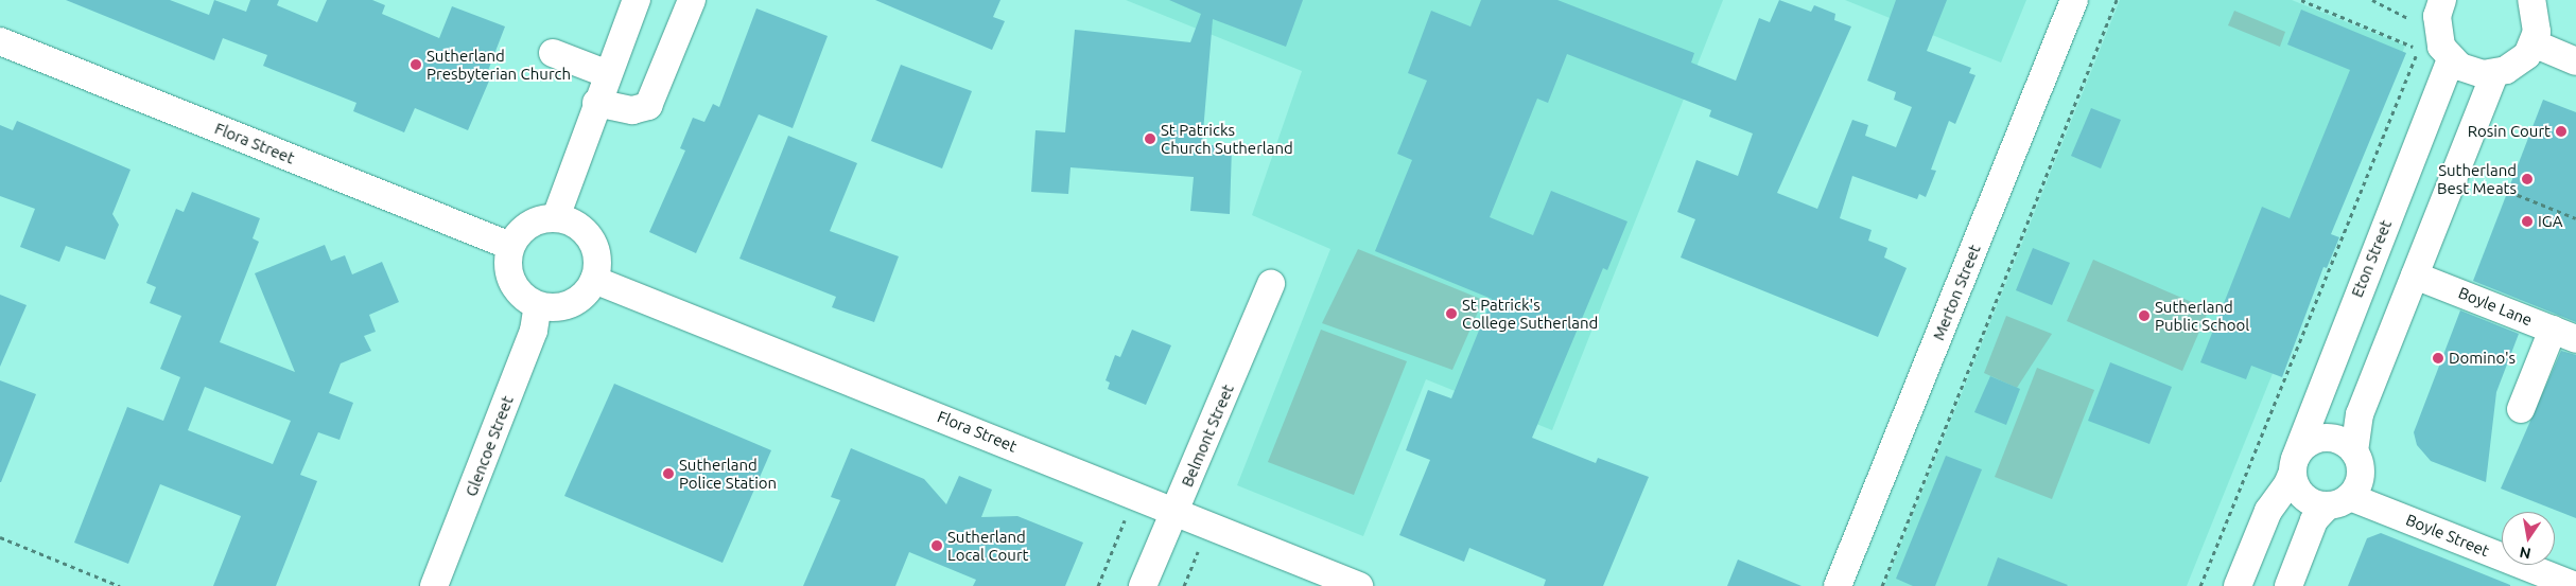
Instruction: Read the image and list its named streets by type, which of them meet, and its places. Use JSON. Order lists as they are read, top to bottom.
{
  "streets": {
    "street": [
      "Flora Street",
      "Eton Street",
      "Merton Street",
      "Boyle Lane",
      "Belmont Street",
      "Glencoe Street",
      "Boyle Street"
    ]
  },
  "crossings": [
    ["Flora Street", "Belmont Street"],
    ["Flora Street", "Glencoe Street"],
    ["Eton Street", "Boyle Street"]
  ],
  "places": [
    "Sutherland Presbyterian Church",
    "Rosin Court",
    "St Patricks Church Sutherland",
    "Sutherland Best Meats",
    "IGA",
    "St Patrick's College Sutherland",
    "Sutherland Public School",
    "Domino's",
    "Sutherland Police Station",
    "Sutherland Local Court"
  ],
  "north": "bottom"
}
